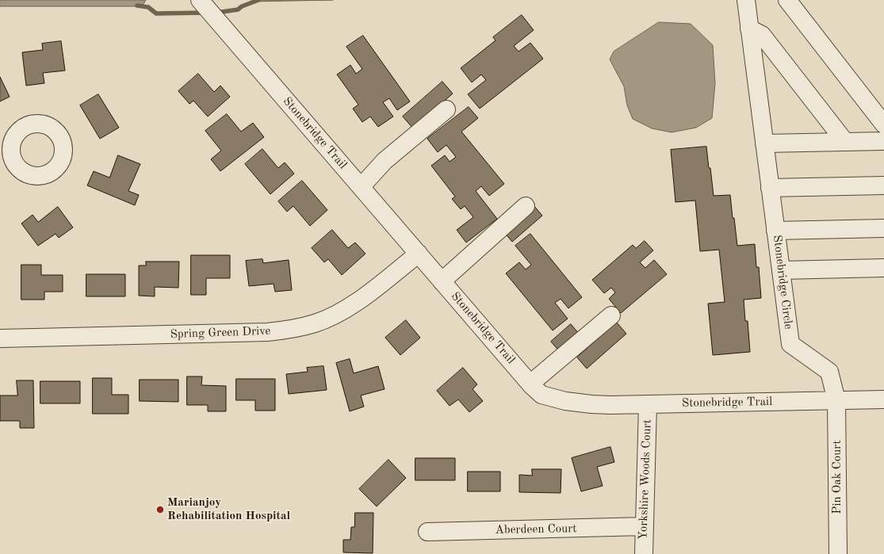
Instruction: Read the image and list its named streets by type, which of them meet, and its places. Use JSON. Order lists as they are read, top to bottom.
{
  "streets": {
    "street": [
      "Stonebridge Trail",
      "Stonebridge Circle",
      "Spring Green Drive",
      "Pin Oak Court",
      "Yorkshire Woods Court",
      "Aberdeen Court"
    ]
  },
  "crossings": [
    ["Stonebridge Trail", "Stonebridge Circle"],
    ["Stonebridge Trail", "Spring Green Drive"],
    ["Stonebridge Trail", "Pin Oak Court"],
    ["Stonebridge Trail", "Yorkshire Woods Court"],
    ["Stonebridge Circle", "Pin Oak Court"],
    ["Yorkshire Woods Court", "Aberdeen Court"]
  ],
  "places": ["Marianjoy Rehabilitation Hospital"]
}
